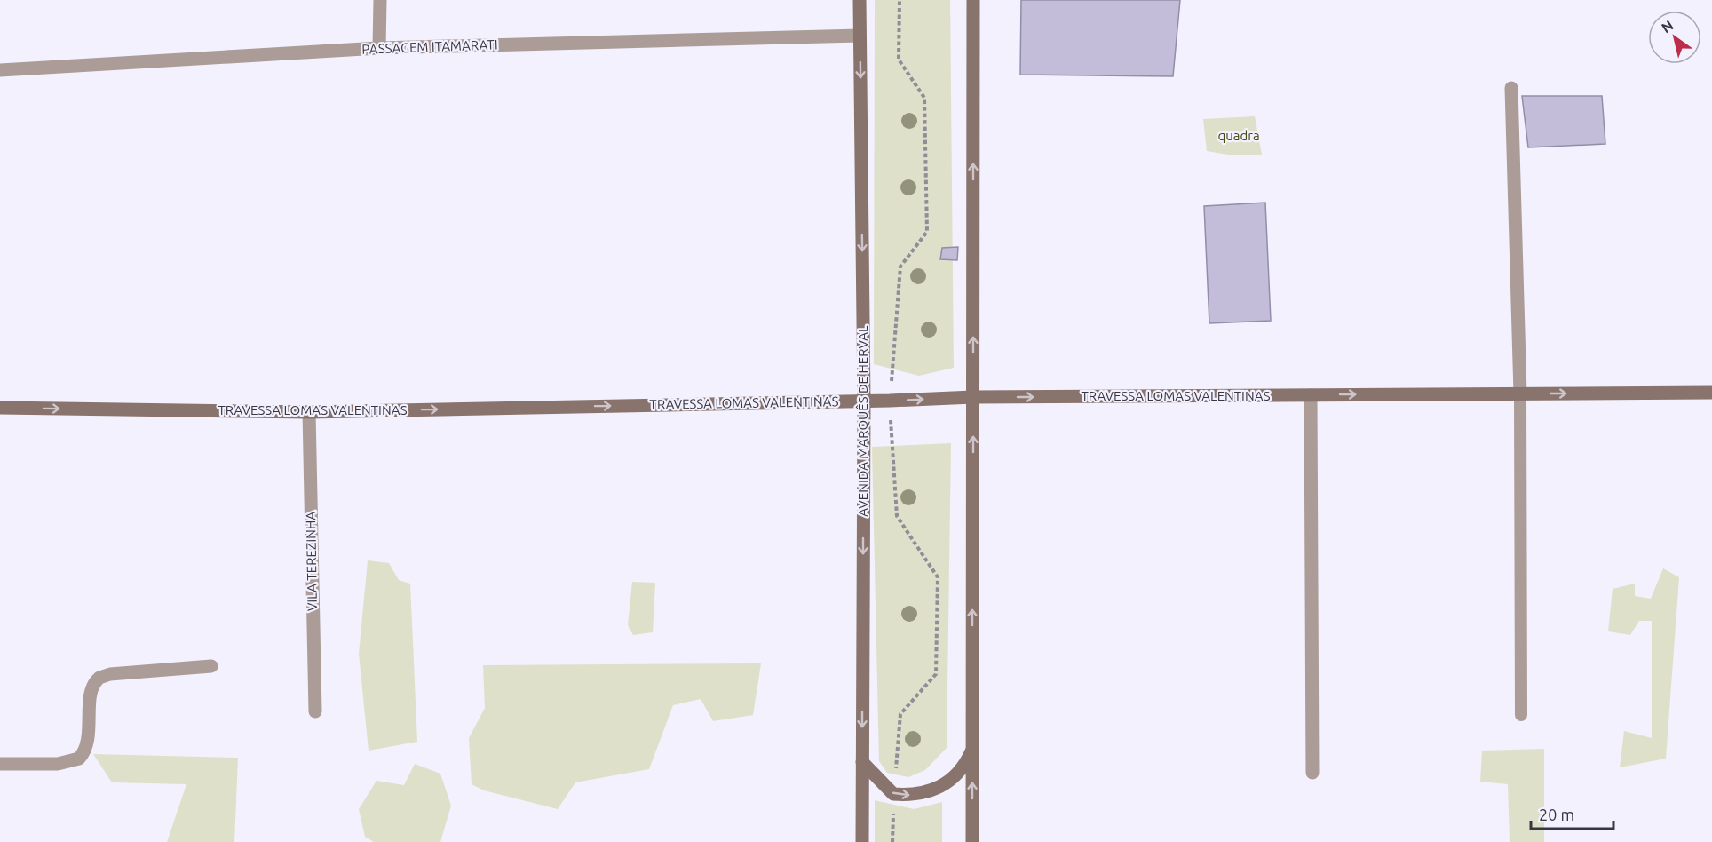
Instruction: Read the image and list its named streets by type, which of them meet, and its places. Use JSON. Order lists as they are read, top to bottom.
{
  "streets": {
    "main road": ["TRAVESSA LOMAS VALENTINAS", "AVENIDA MARQUÊS DE HERVAL"],
    "street": ["PASSAGEM ITAMARATI", "VILA TEREZINHA"]
  },
  "crossings": [
    ["PASSAGEM ITAMARATI", "AVENIDA MARQUÊS DE HERVAL"],
    ["TRAVESSA LOMAS VALENTINAS", "AVENIDA MARQUÊS DE HERVAL"],
    ["TRAVESSA LOMAS VALENTINAS", "VILA TEREZINHA"]
  ],
  "one_way": ["TRAVESSA LOMAS VALENTINAS"],
  "parks": ["quadra"],
  "scale_bar": "20 m",
  "north": "top left"
}
